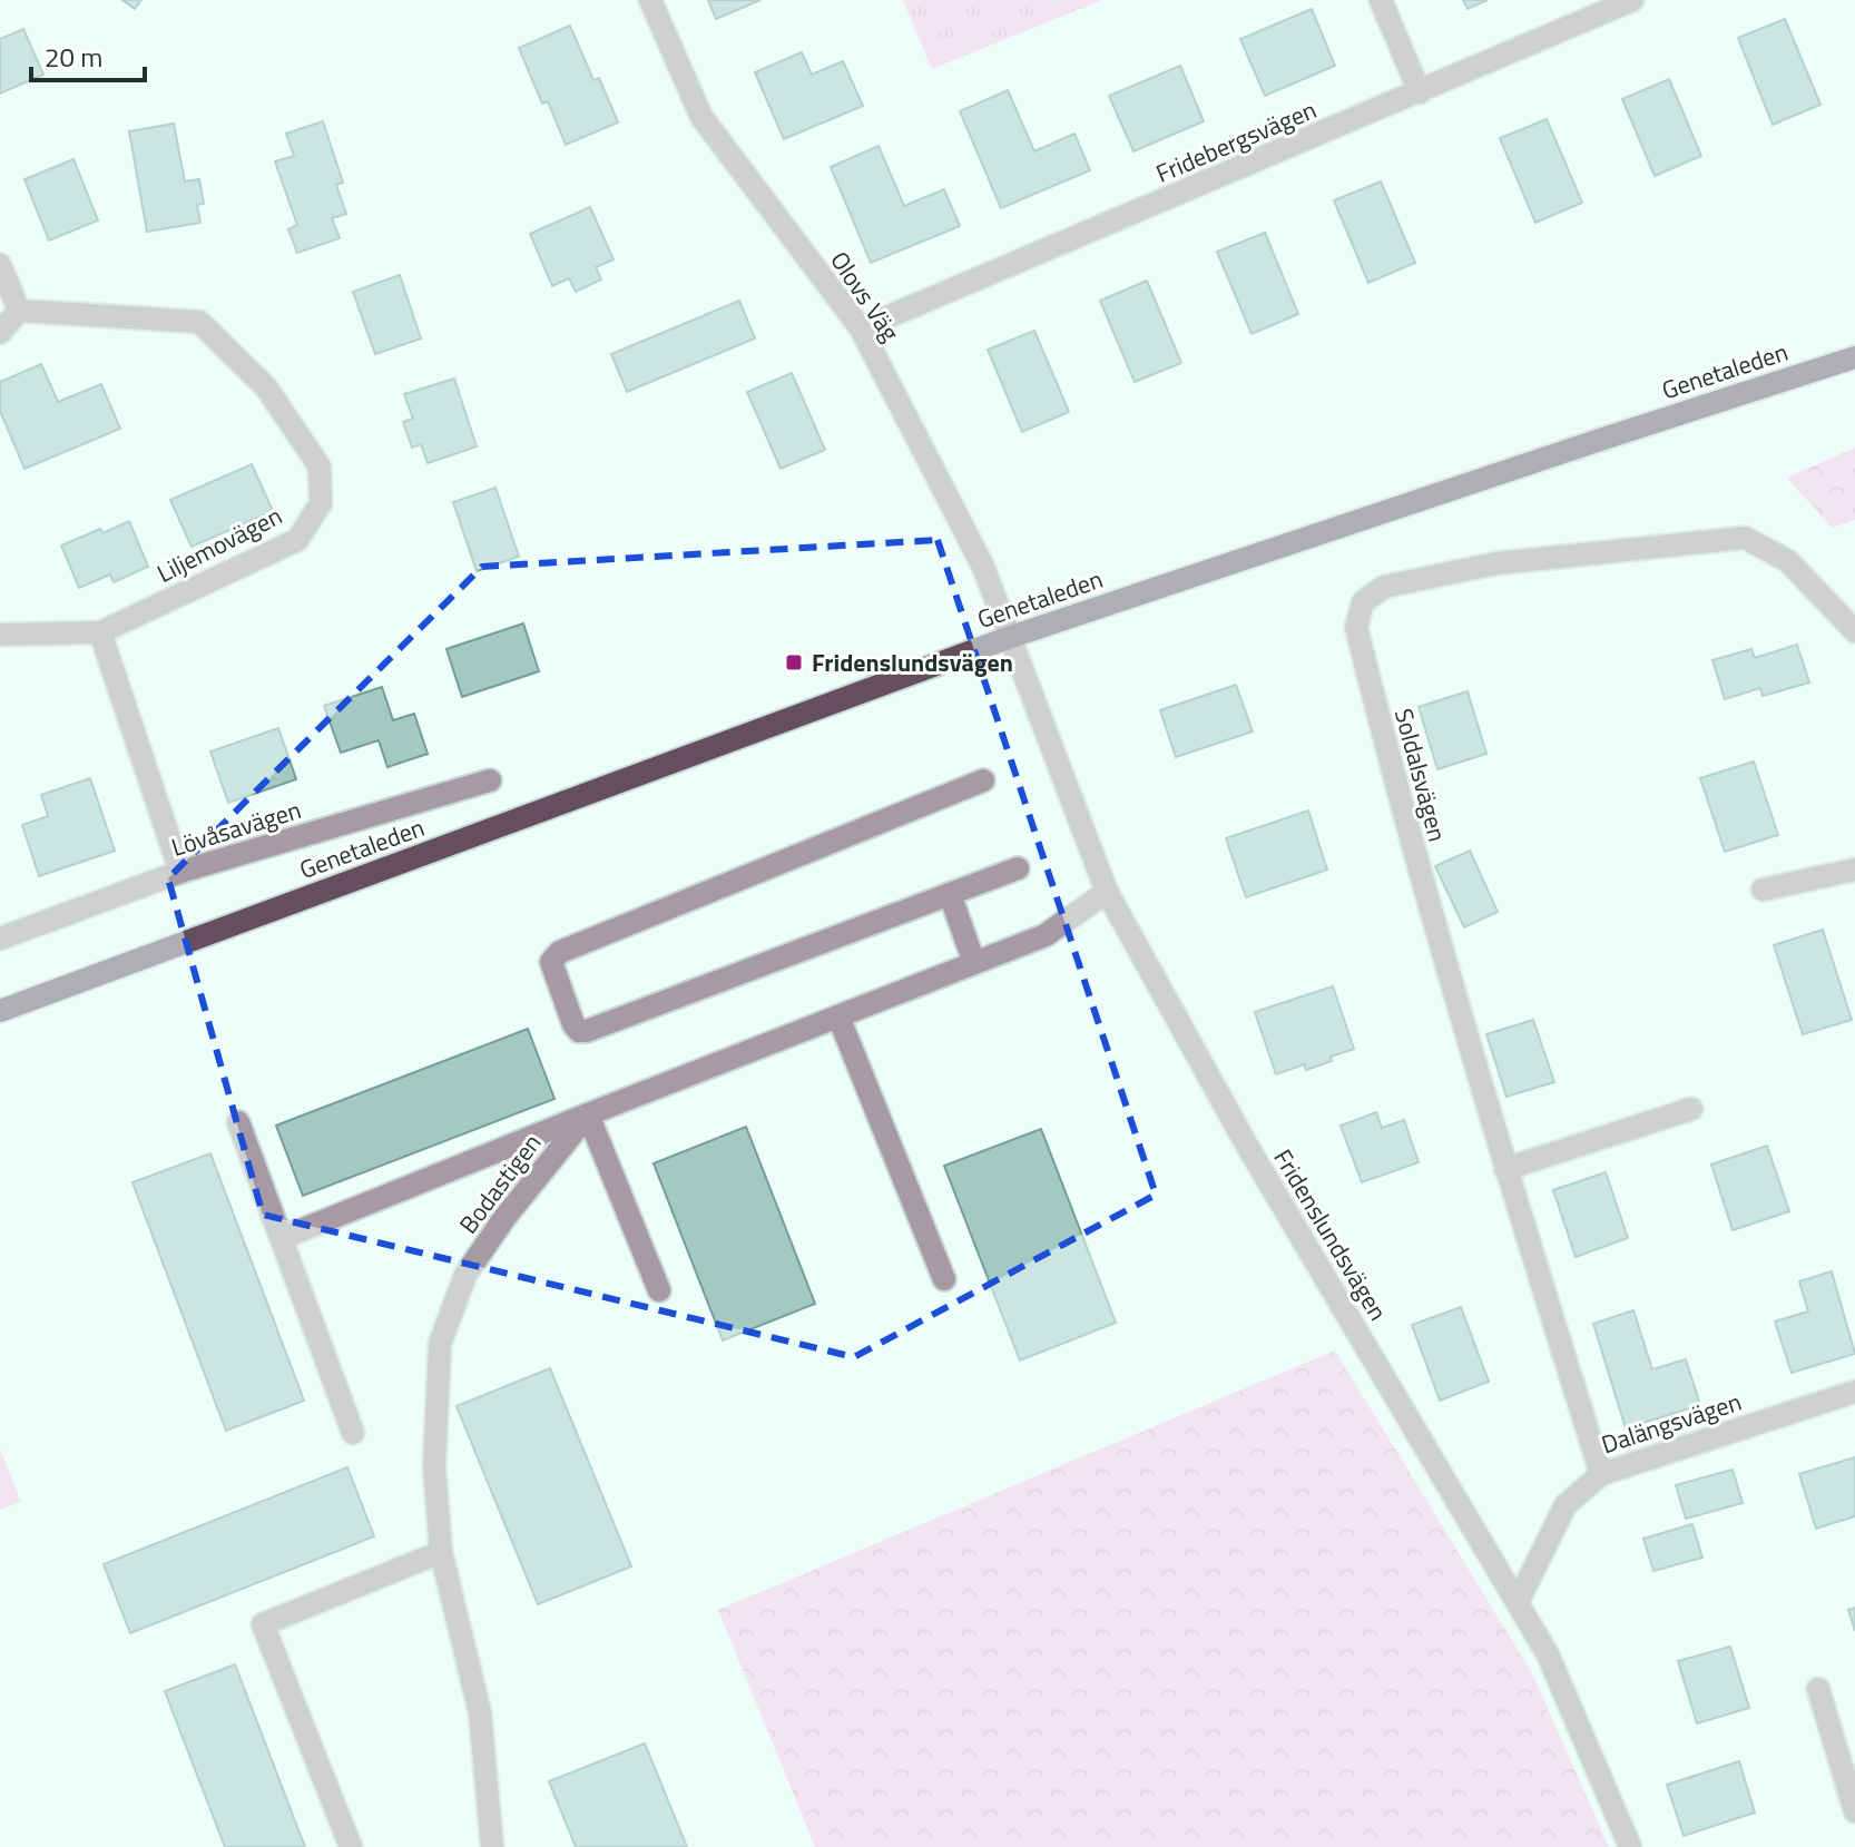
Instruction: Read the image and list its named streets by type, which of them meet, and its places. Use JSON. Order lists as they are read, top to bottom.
{
  "streets": {
    "main road": ["Genetaleden"],
    "street": [
      "Fridebergsvägen",
      "Olovs Väg",
      "Liljemovägen",
      "Soldalsvägen",
      "Lövåsavägen",
      "Bodastigen",
      "Fridenslundsvägen",
      "Dalängsvägen"
    ]
  },
  "crossings": [
    ["Fridebergsvägen", "Olovs Väg"],
    ["Olovs Väg", "Genetaleden"],
    ["Olovs Väg", "Fridenslundsvägen"],
    ["Genetaleden", "Fridenslundsvägen"],
    ["Soldalsvägen", "Dalängsvägen"],
    ["Bodastigen", "Fridenslundsvägen"],
    ["Fridenslundsvägen", "Dalängsvägen"]
  ],
  "places": {
    "transit": ["Fridenslundsvägen"]
  },
  "scale_bar": "20 m"
}
